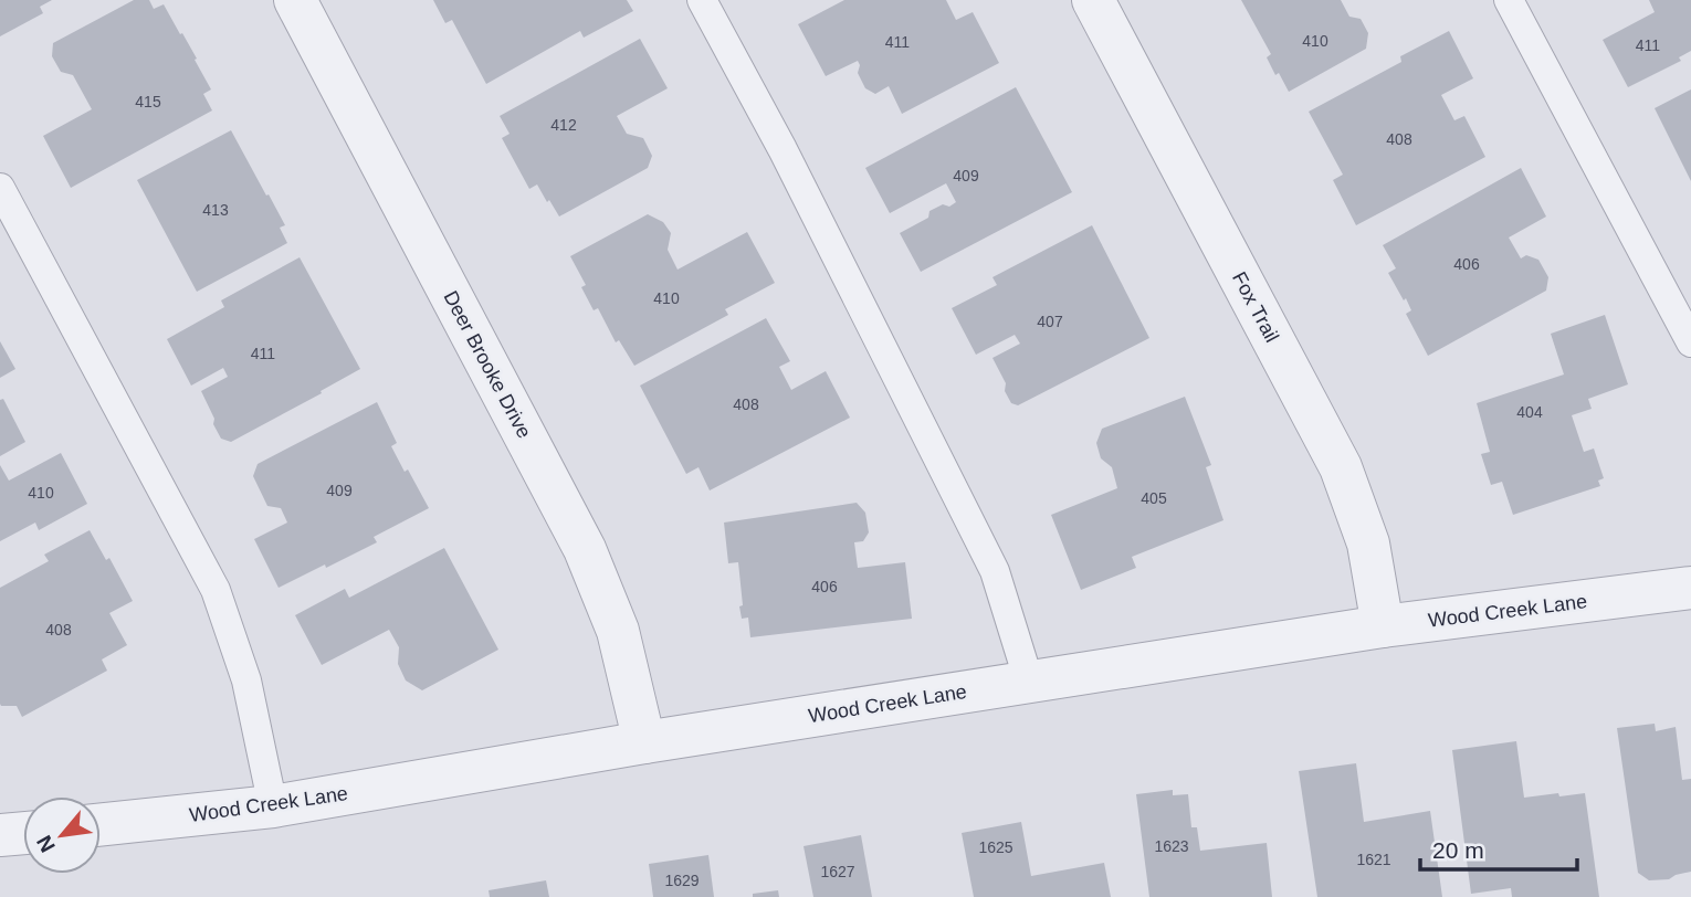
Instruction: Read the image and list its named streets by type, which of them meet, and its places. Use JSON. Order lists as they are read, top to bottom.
{
  "streets": {
    "street": ["Fox Trail", "Deer Brooke Drive", "Wood Creek Lane"]
  },
  "crossings": [
    ["Fox Trail", "Wood Creek Lane"],
    ["Deer Brooke Drive", "Wood Creek Lane"]
  ],
  "house_numbers": [
    "410",
    "411",
    "411",
    "415",
    "412",
    "408",
    "409",
    "413",
    "406",
    "410",
    "407",
    "411",
    "408",
    "404",
    "409",
    "410",
    "405",
    "406",
    "408",
    "1623",
    "1625",
    "1621",
    "1627",
    "1629"
  ],
  "scale_bar": "20 m",
  "north": "bottom left"
}
